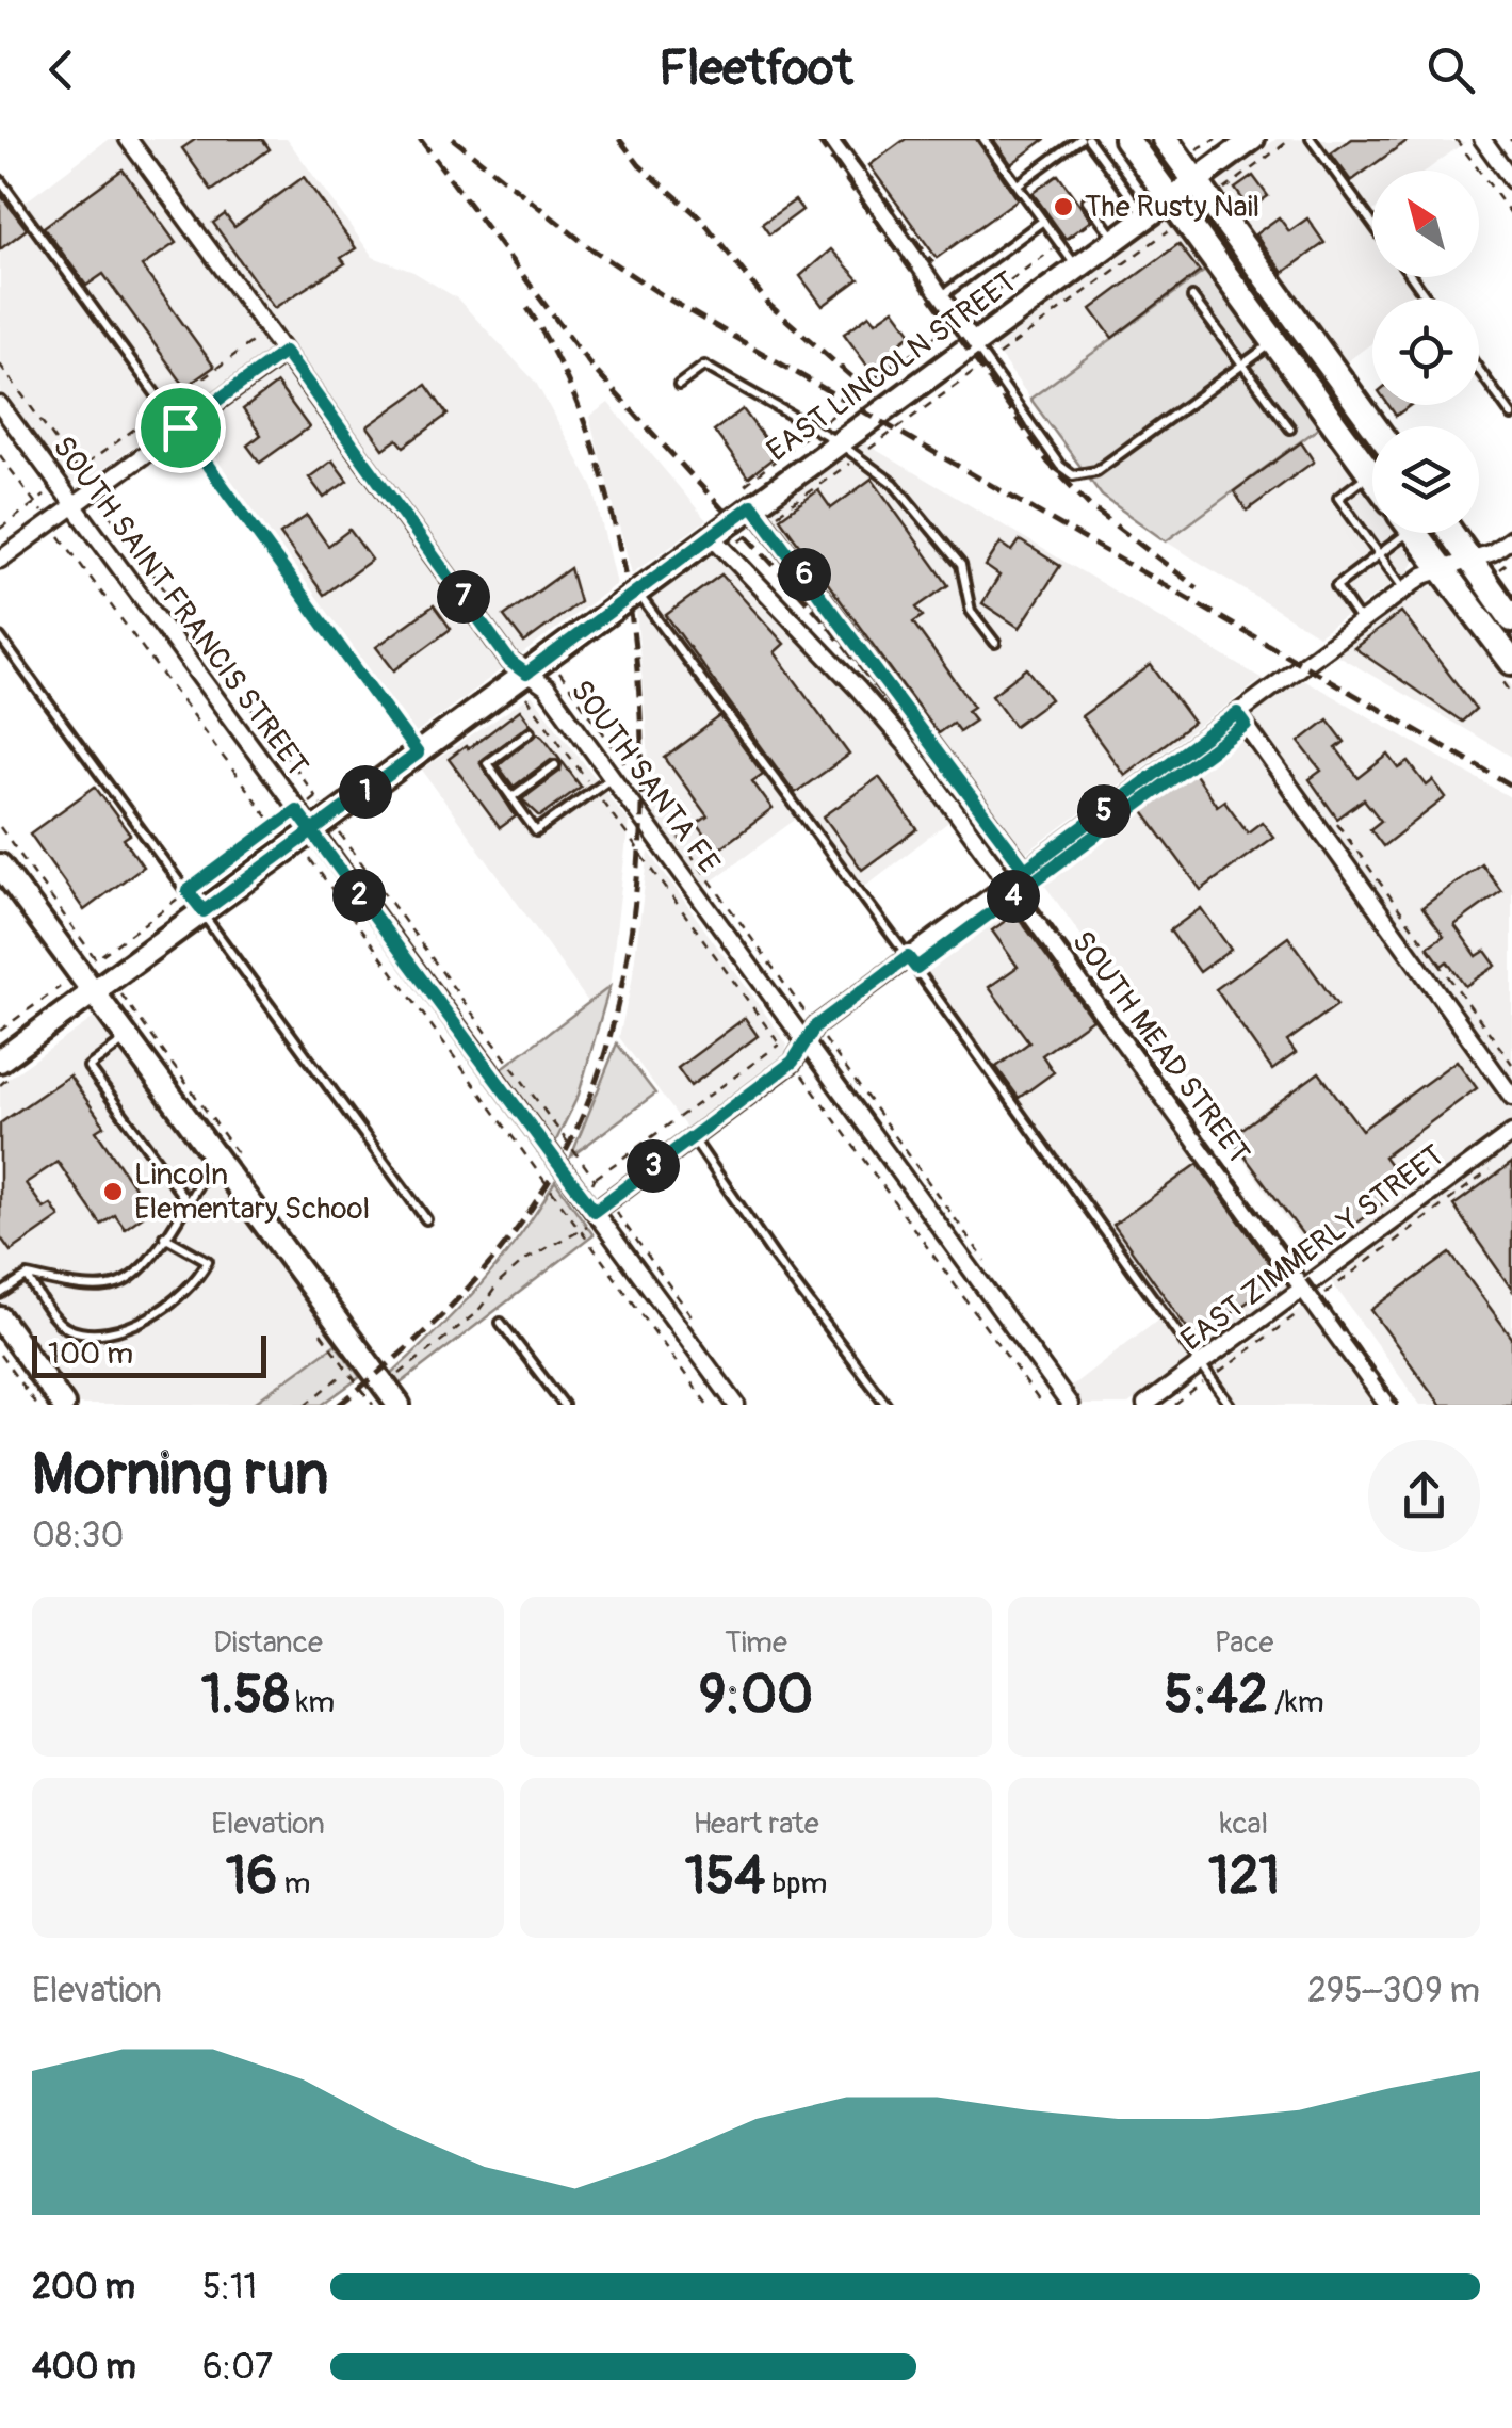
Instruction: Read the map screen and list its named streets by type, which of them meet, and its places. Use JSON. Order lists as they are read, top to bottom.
{
  "streets": {
    "street": [
      "EAST LINCOLN STREET",
      "SOUTH SAINT FRANCIS STREET",
      "SOUTH SANTA FE",
      "SOUTH MEAD STREET",
      "EAST ZIMMERLY STREET"
    ]
  },
  "crossings": [
    ["EAST LINCOLN STREET", "SOUTH SAINT FRANCIS STREET"],
    ["EAST LINCOLN STREET", "SOUTH SANTA FE"],
    ["EAST LINCOLN STREET", "SOUTH MEAD STREET"],
    ["SOUTH MEAD STREET", "EAST ZIMMERLY STREET"]
  ],
  "places": ["The Rusty Nail", "Lincoln Elementary School"],
  "scale_bar": "100 m",
  "north": "top left",
  "page": {
    "header": "Fleetfoot",
    "pins": [
      "6",
      "7",
      "1",
      "5",
      "2",
      "4",
      "3"
    ],
    "scale": "100 m",
    "heading": ["Morning run", "08:30"],
    "stats": [
      ["Distance", "1.58 km"],
      ["Time", "9:00"],
      ["Pace", "5:42 /km"],
      ["Elevation", "16 m"],
      ["Heart rate", "154 bpm"],
      ["kcal", "121"]
    ],
    "chart": ["Elevation", "295–309 m"],
    "list": [
      {
        "name": "200 m",
        "note": "5:11"
      },
      {
        "name": "400 m",
        "note": "6:07"
      }
    ]
  }
}
